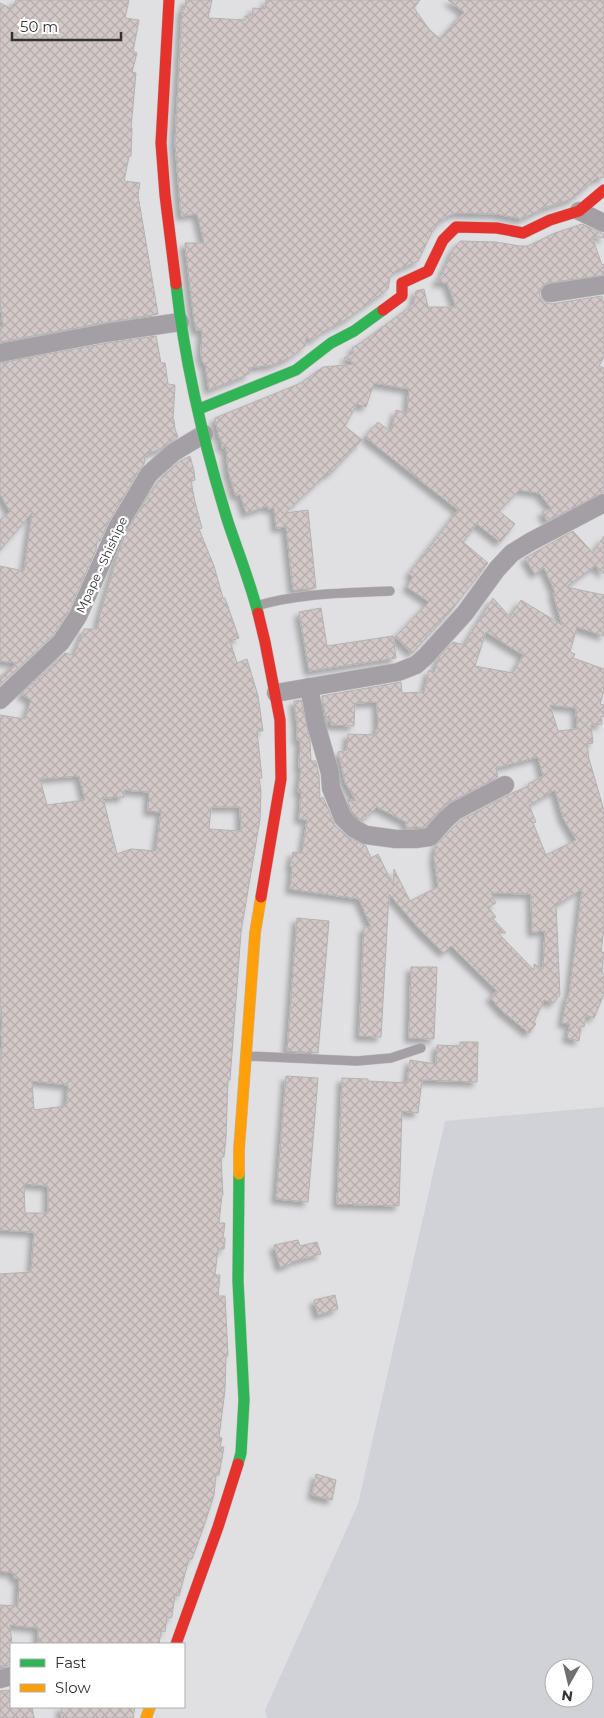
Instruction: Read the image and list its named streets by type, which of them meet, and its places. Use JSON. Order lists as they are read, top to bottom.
{
  "streets": {
    "street": ["Mpape - Shishipe"]
  },
  "legend": ["Fast", "Slow"],
  "scale_bar": "50 m",
  "north": "bottom"
}
